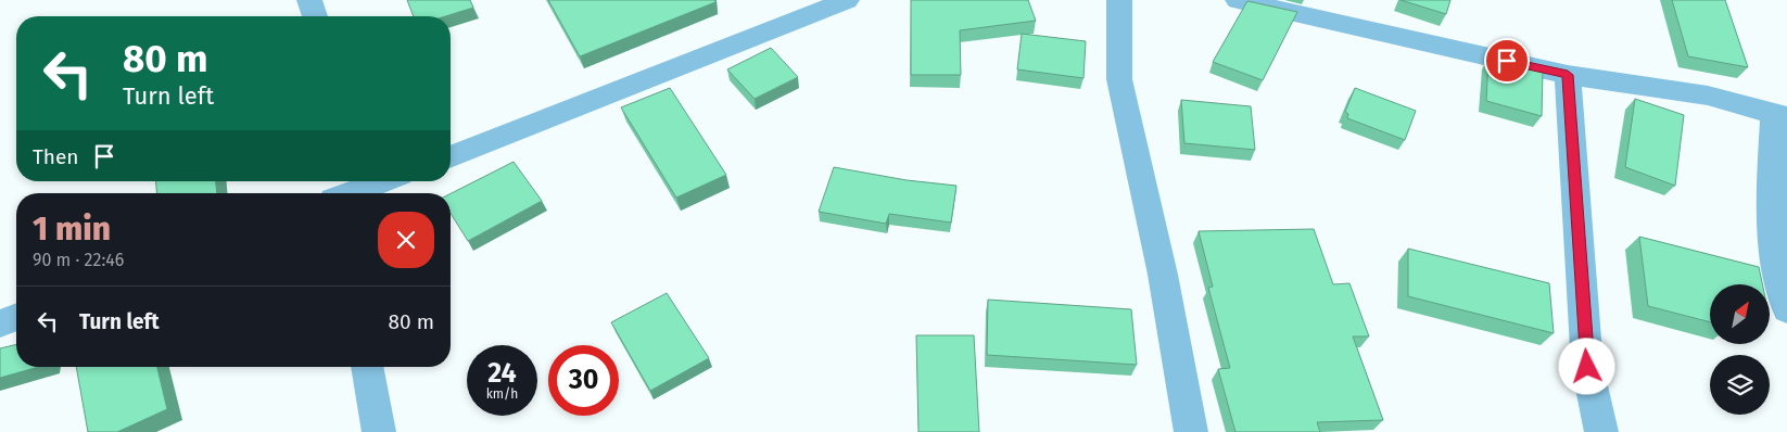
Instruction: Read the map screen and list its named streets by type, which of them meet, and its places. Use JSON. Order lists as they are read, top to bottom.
{
  "north": "top right",
  "page": {
    "turn": ["80 m", "Turn left"],
    "then": "Then",
    "heading": ["1 min", "90 m · 22:46"],
    "list": [
      {
        "name": "Turn left",
        "value": "80 m"
      }
    ],
    "speed": "24 km/h",
    "limit": "30"
  }
}
